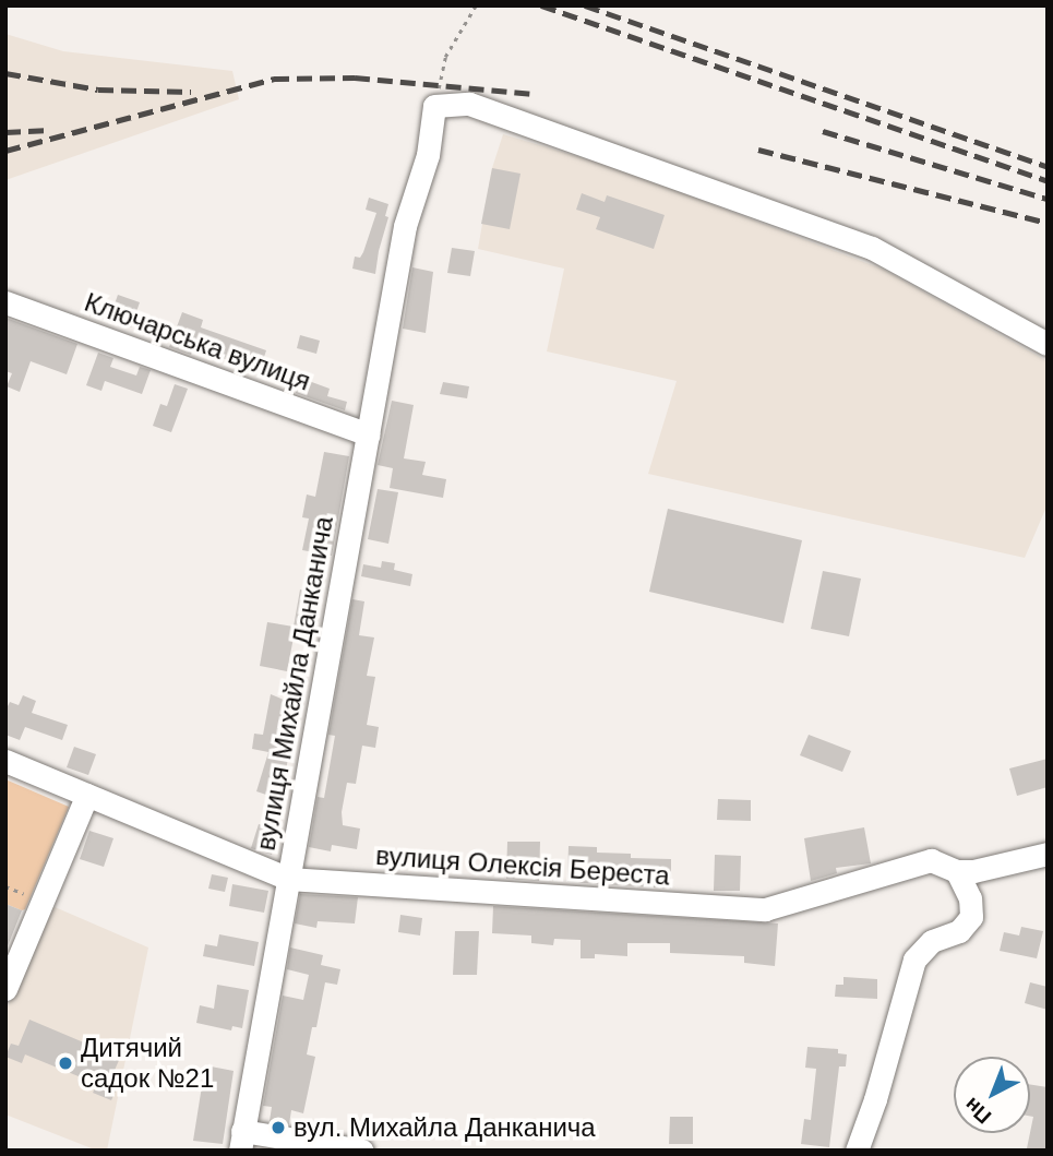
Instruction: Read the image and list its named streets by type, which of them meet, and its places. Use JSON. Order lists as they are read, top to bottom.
{
  "streets": {
    "street": ["Ключарська вулиця", "вулиця Михайла Данканича", "вулиця Олексія Береста"]
  },
  "crossings": [
    ["Ключарська вулиця", "вулиця Михайла Данканича"],
    ["вулиця Михайла Данканича", "вулиця Олексія Береста"]
  ],
  "places": ["Дитячий садок №21", "вул. Михайла Данканича"],
  "north": "bottom left"
}
